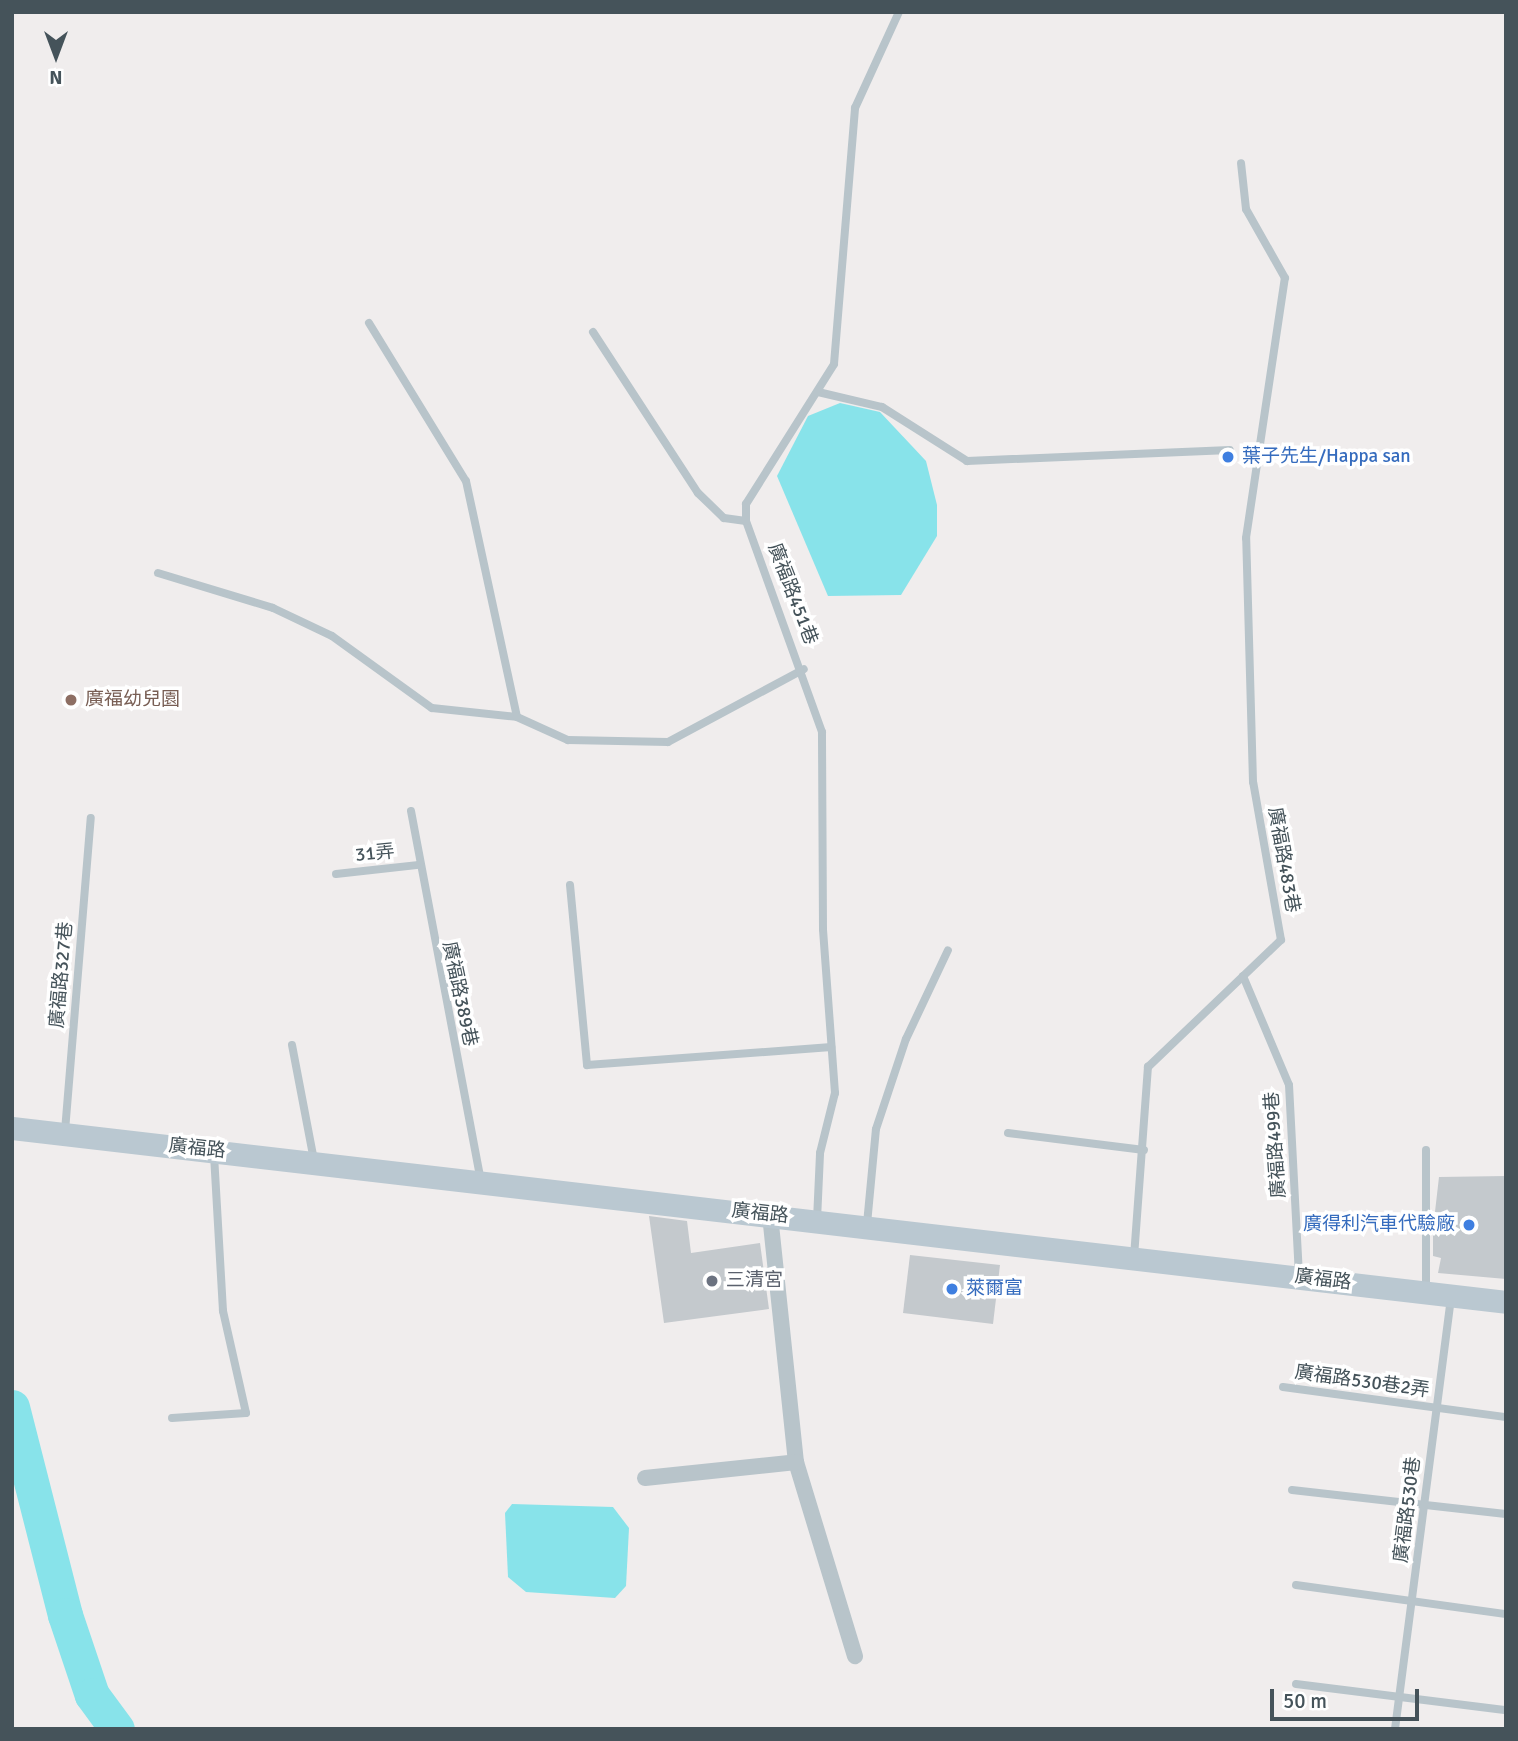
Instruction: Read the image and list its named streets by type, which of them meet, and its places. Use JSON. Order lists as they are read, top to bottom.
{
  "streets": {
    "street": ["廣福路"],
    "lane": [
      "廣福路451巷",
      "31弄",
      "廣福路483巷",
      "廣福路327巷",
      "廣福路389巷",
      "廣福路499巷",
      "廣福路530巷2弄",
      "廣福路530巷"
    ]
  },
  "crossings": [
    ["廣福路451巷", "廣福路"],
    ["31弄", "廣福路389巷"],
    ["廣福路483巷", "廣福路499巷"],
    ["廣福路483巷", "廣福路"],
    ["廣福路327巷", "廣福路"],
    ["廣福路389巷", "廣福路"],
    ["廣福路499巷", "廣福路"],
    ["廣福路", "廣福路530巷"],
    ["廣福路530巷2弄", "廣福路530巷"]
  ],
  "places": [
    "葉子先生/Happa san",
    "廣福幼兒園",
    "廣得利汽車代驗廠",
    "三清宮",
    "萊爾富"
  ],
  "scale_bar": "50 m",
  "north": "bottom"
}
